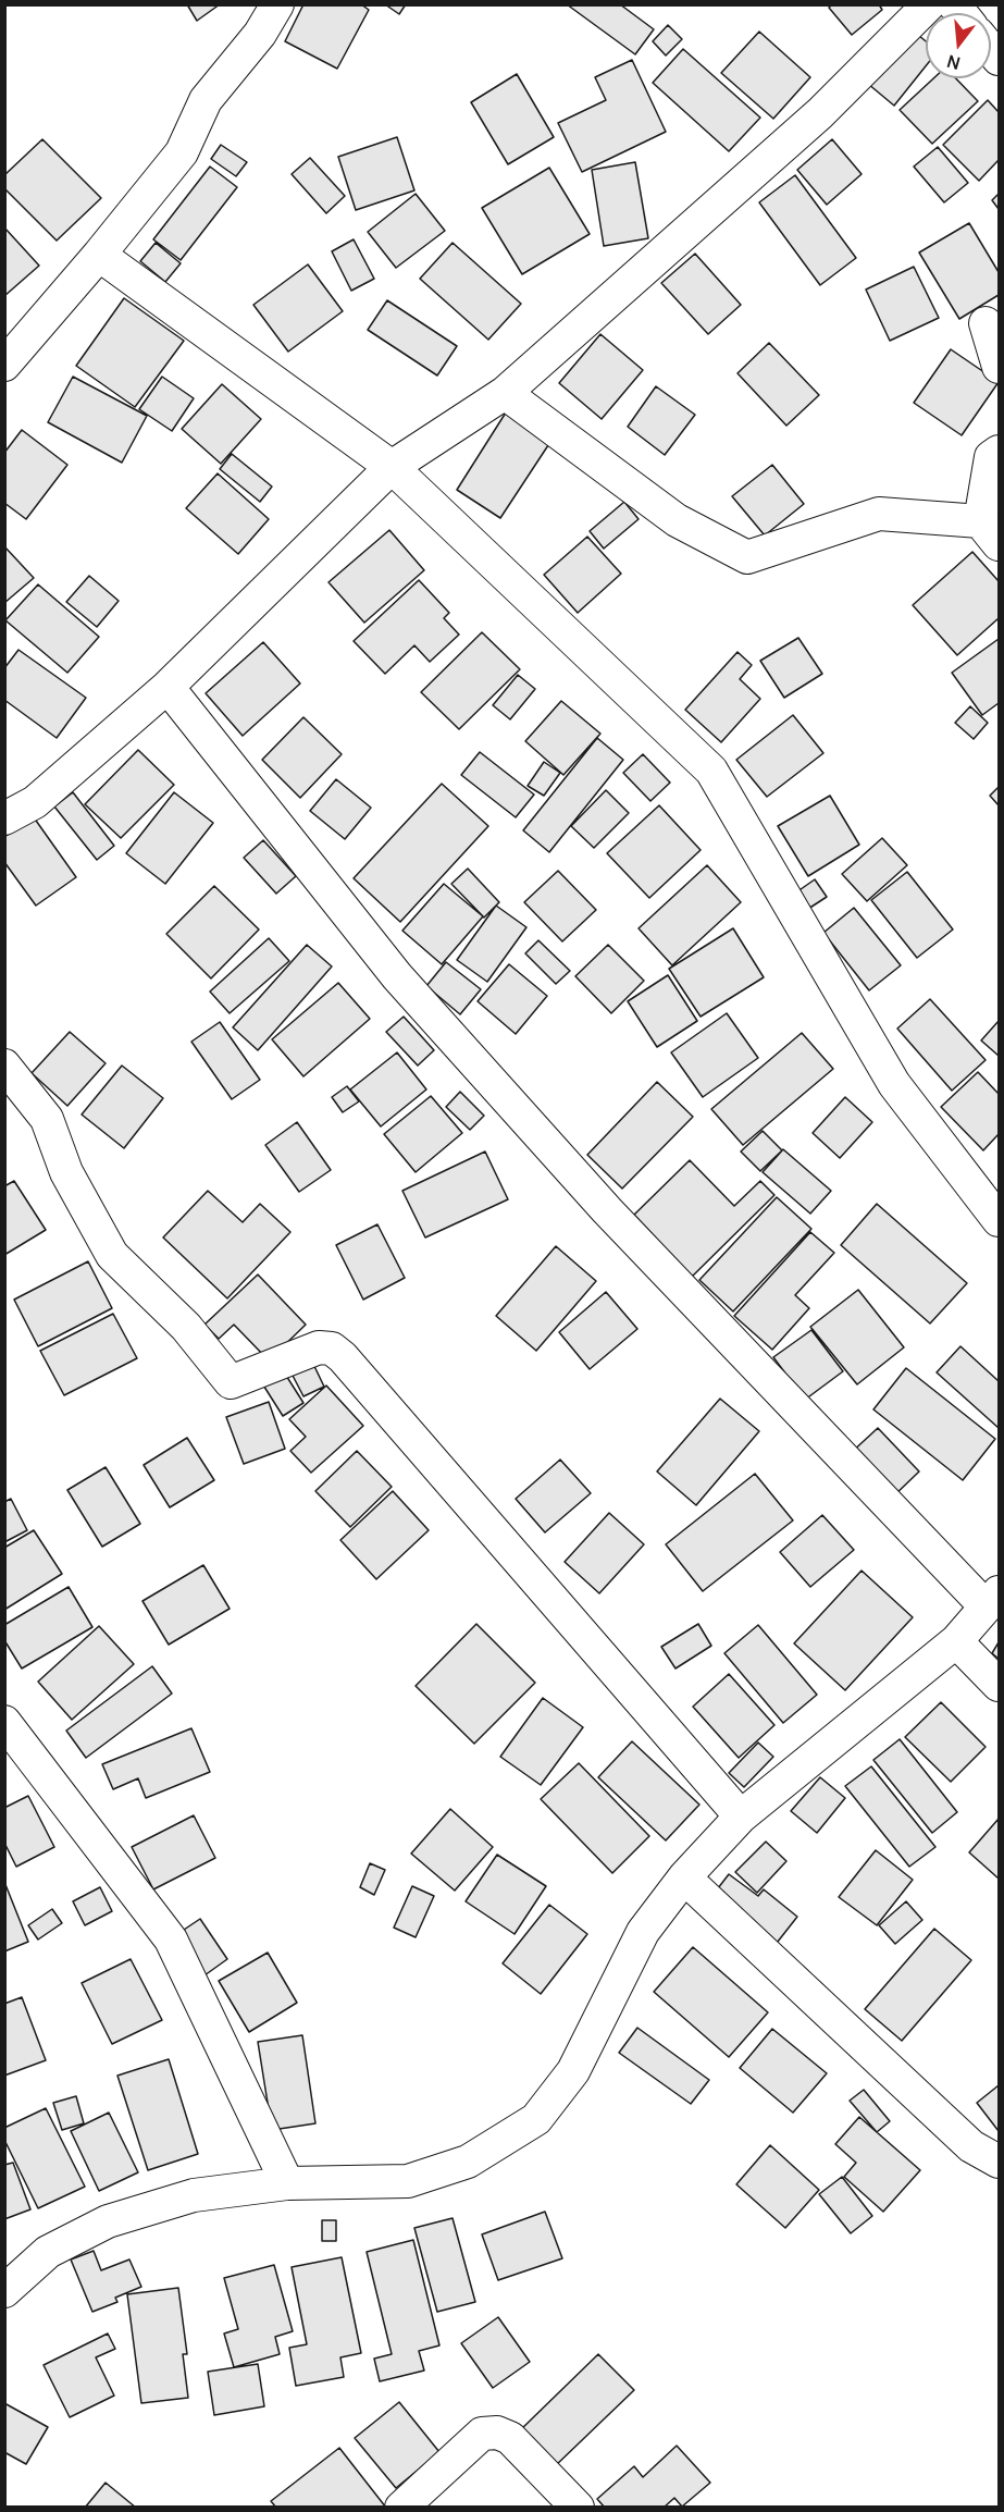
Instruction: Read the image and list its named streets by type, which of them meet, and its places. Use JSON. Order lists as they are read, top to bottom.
{
  "north": "bottom"
}
